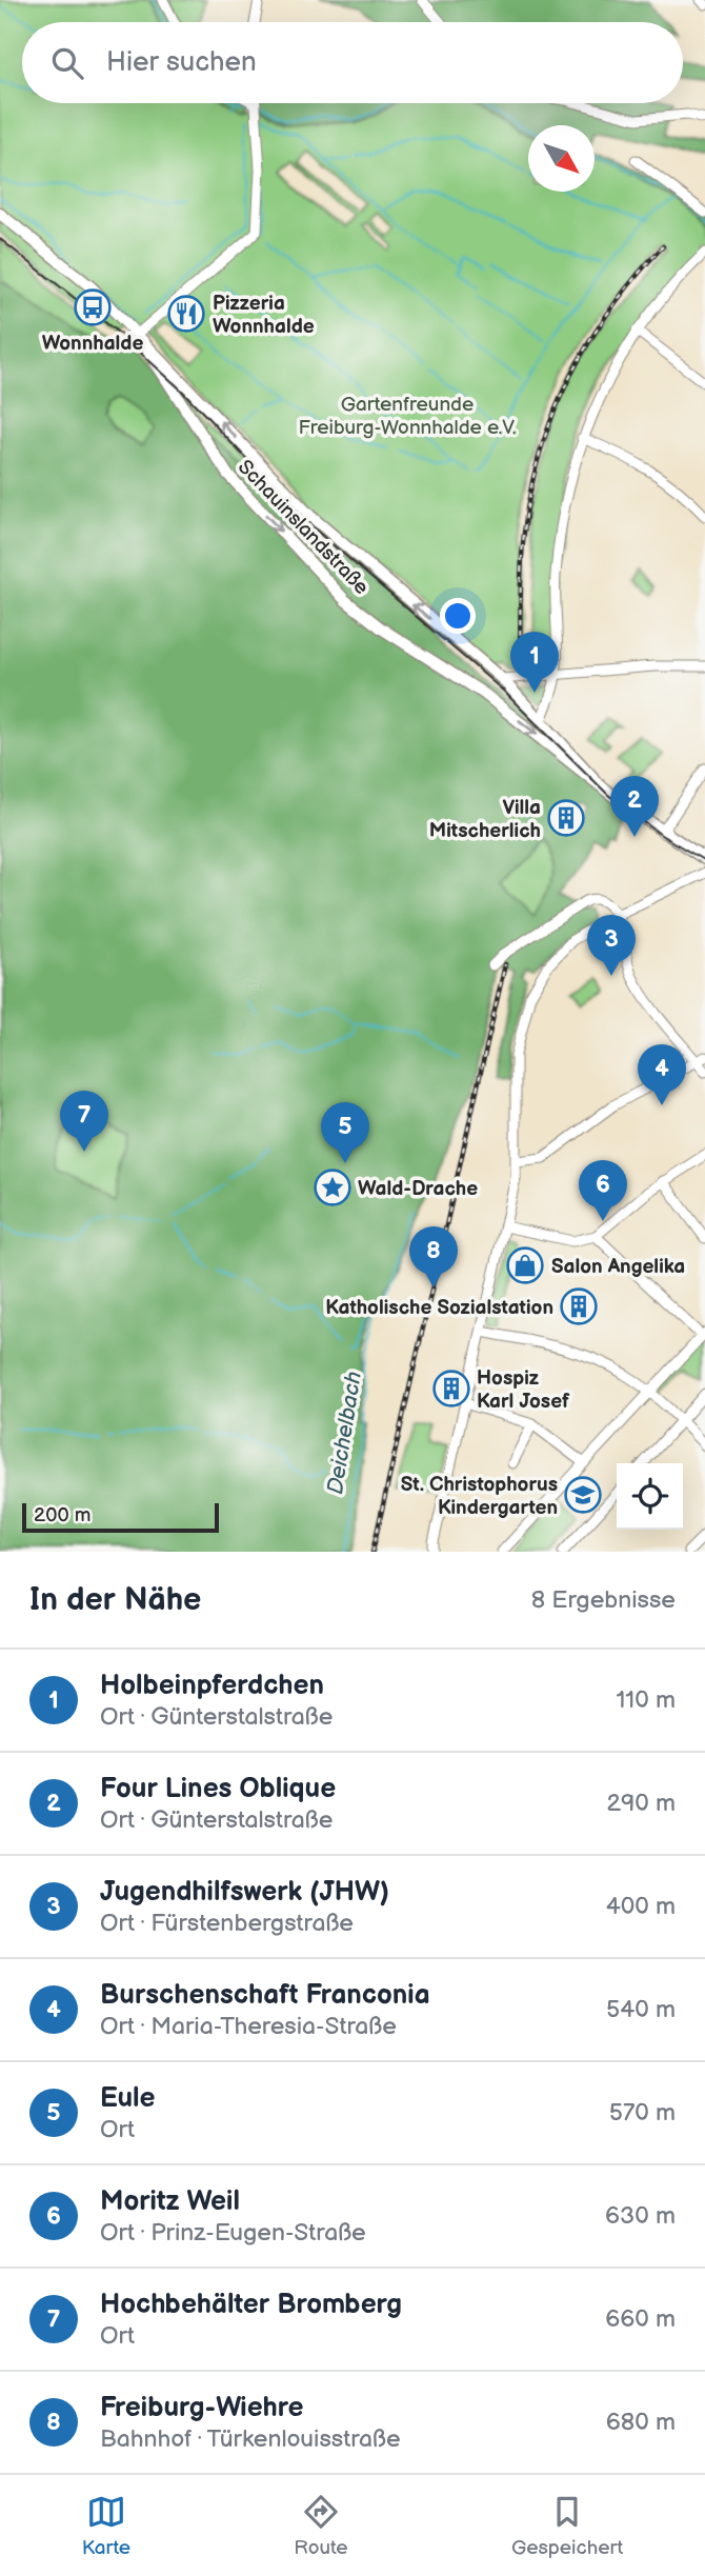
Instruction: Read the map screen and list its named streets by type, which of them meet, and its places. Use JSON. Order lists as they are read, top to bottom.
{
  "streets": {
    "main road": ["Schauinslandstraße"]
  },
  "water": ["Deichelbach"],
  "parks": ["Gartenfreunde Freiburg-Wonnhalde e.V."],
  "places": {
    "bus stop": ["Wonnhalde"],
    "restaurant": ["Pizzeria Wonnhalde"],
    "building": ["Villa Mitscherlich", "Katholische Sozialstation", "Hospiz Karl Josef"],
    "place": ["Wald-Drache"],
    "shop": ["Salon Angelika"],
    "school or university": ["St. Christophorus Kindergarten"]
  },
  "scale_bar": "200 m",
  "north": "bottom right",
  "page": {
    "search": "Hier suchen",
    "pins": [
      "1",
      "2",
      "3",
      "4",
      "7",
      "5",
      "6",
      "8"
    ],
    "scale": "200 m",
    "heading": ["In der Nähe", "8 Ergebnisse"],
    "list": [
      {
        "mark": "1",
        "name": "Holbeinpferdchen",
        "note": "Ort · Günterstalstraße",
        "value": "110 m"
      },
      {
        "mark": "2",
        "name": "Four Lines Oblique",
        "note": "Ort · Günterstalstraße",
        "value": "290 m"
      },
      {
        "mark": "3",
        "name": "Jugendhilfswerk (JHW)",
        "note": "Ort · Fürstenbergstraße",
        "value": "400 m"
      },
      {
        "mark": "4",
        "name": "Burschenschaft Franconia",
        "note": "Ort · Maria-Theresia-Straße",
        "value": "540 m"
      },
      {
        "mark": "5",
        "name": "Eule",
        "note": "Ort",
        "value": "570 m"
      },
      {
        "mark": "6",
        "name": "Moritz Weil",
        "note": "Ort · Prinz-Eugen-Straße",
        "value": "630 m"
      },
      {
        "mark": "7",
        "name": "Hochbehälter Bromberg",
        "note": "Ort",
        "value": "660 m"
      },
      {
        "mark": "8",
        "name": "Freiburg-Wiehre",
        "note": "Bahnhof · Türkenlouisstraße",
        "value": "680 m"
      }
    ],
    "nav": ["Karte", "Route", "Gespeichert"]
  }
}
